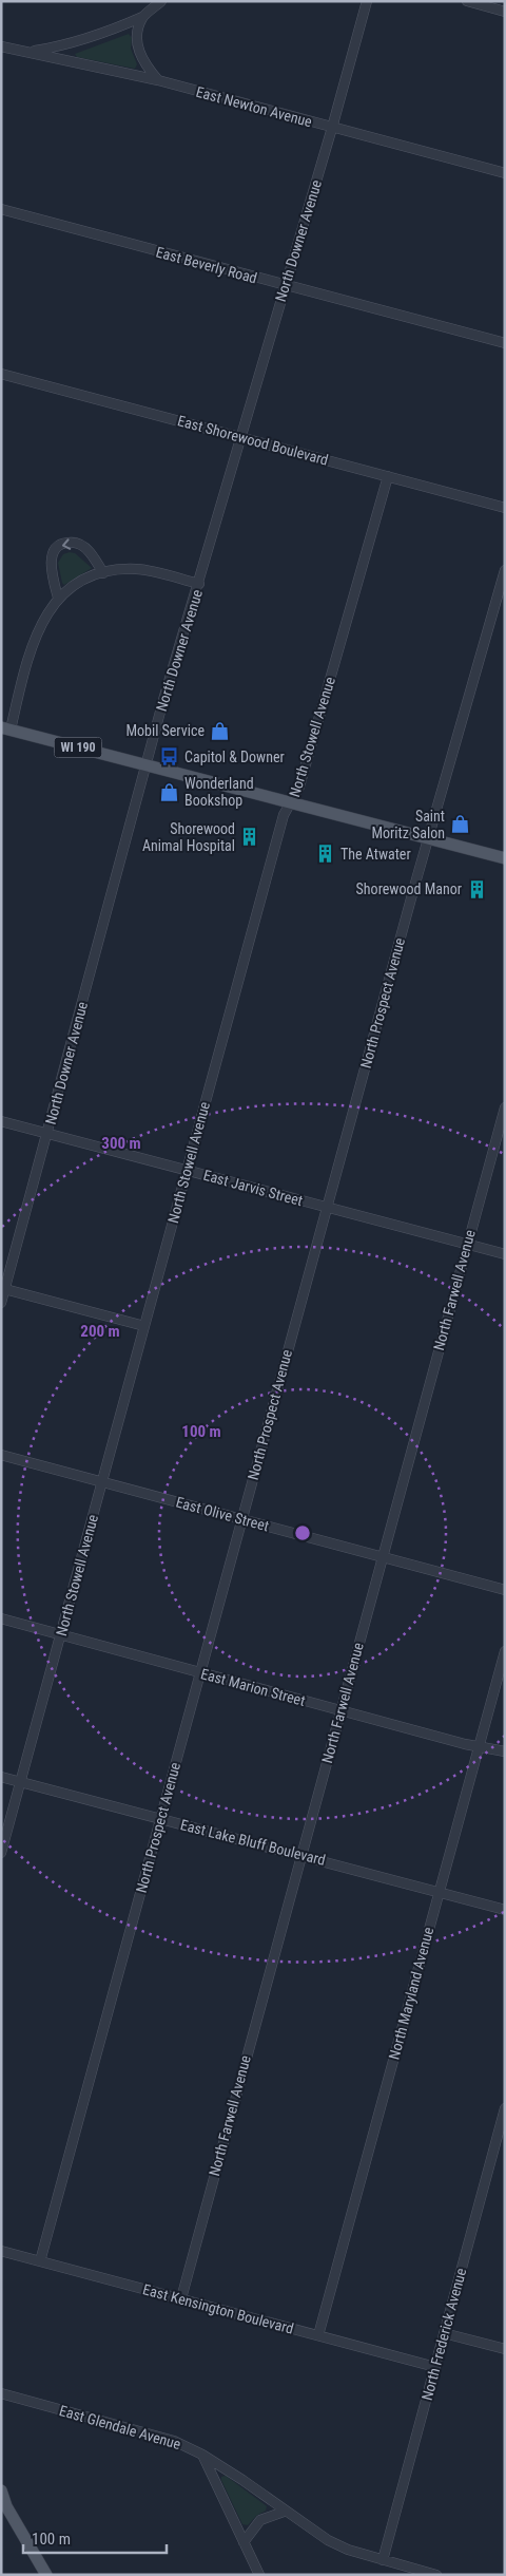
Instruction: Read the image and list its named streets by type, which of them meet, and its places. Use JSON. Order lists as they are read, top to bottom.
{
  "streets": {
    "main road": ["WI 190"],
    "street": [
      "East Newton Avenue",
      "North Downer Avenue",
      "East Beverly Road",
      "East Shorewood Boulevard",
      "North Stowell Avenue",
      "North Prospect Avenue",
      "East Jarvis Street",
      "North Farwell Avenue",
      "East Olive Street",
      "East Marion Street",
      "East Lake Bluff Boulevard",
      "North Maryland Avenue",
      "East Kensington Boulevard",
      "North Frederick Avenue",
      "East Glendale Avenue"
    ]
  },
  "crossings": [
    ["East Newton Avenue", "North Downer Avenue"],
    ["North Downer Avenue", "East Beverly Road"],
    ["North Downer Avenue", "East Shorewood Boulevard"],
    ["North Downer Avenue", "WI 190"],
    ["North Downer Avenue", "East Jarvis Street"],
    ["East Shorewood Boulevard", "North Stowell Avenue"],
    ["North Stowell Avenue", "WI 190"],
    ["North Stowell Avenue", "East Jarvis Street"],
    ["North Stowell Avenue", "East Olive Street"],
    ["North Stowell Avenue", "East Marion Street"],
    ["North Stowell Avenue", "East Lake Bluff Boulevard"],
    ["WI 190", "North Prospect Avenue"],
    ["North Prospect Avenue", "East Jarvis Street"],
    ["North Prospect Avenue", "East Olive Street"],
    ["North Prospect Avenue", "East Marion Street"],
    ["North Prospect Avenue", "East Lake Bluff Boulevard"],
    ["North Prospect Avenue", "East Kensington Boulevard"],
    ["East Jarvis Street", "North Farwell Avenue"],
    ["North Farwell Avenue", "East Olive Street"],
    ["North Farwell Avenue", "East Marion Street"],
    ["North Farwell Avenue", "East Lake Bluff Boulevard"],
    ["North Farwell Avenue", "East Kensington Boulevard"],
    ["East Marion Street", "North Maryland Avenue"],
    ["East Lake Bluff Boulevard", "North Maryland Avenue"],
    ["North Maryland Avenue", "East Kensington Boulevard"],
    ["East Kensington Boulevard", "North Frederick Avenue"],
    ["North Frederick Avenue", "East Glendale Avenue"]
  ],
  "places": {
    "shop": ["Mobil Service", "Wonderland Bookshop", "Saint Moritz Salon"],
    "bus stop": ["Capitol & Downer"],
    "building": ["Shorewood Animal Hospital", "The Atwater", "Shorewood Manor"]
  },
  "scale_bar": "100 m",
  "rings": ["300 m", "200 m", "100 m"]
}
